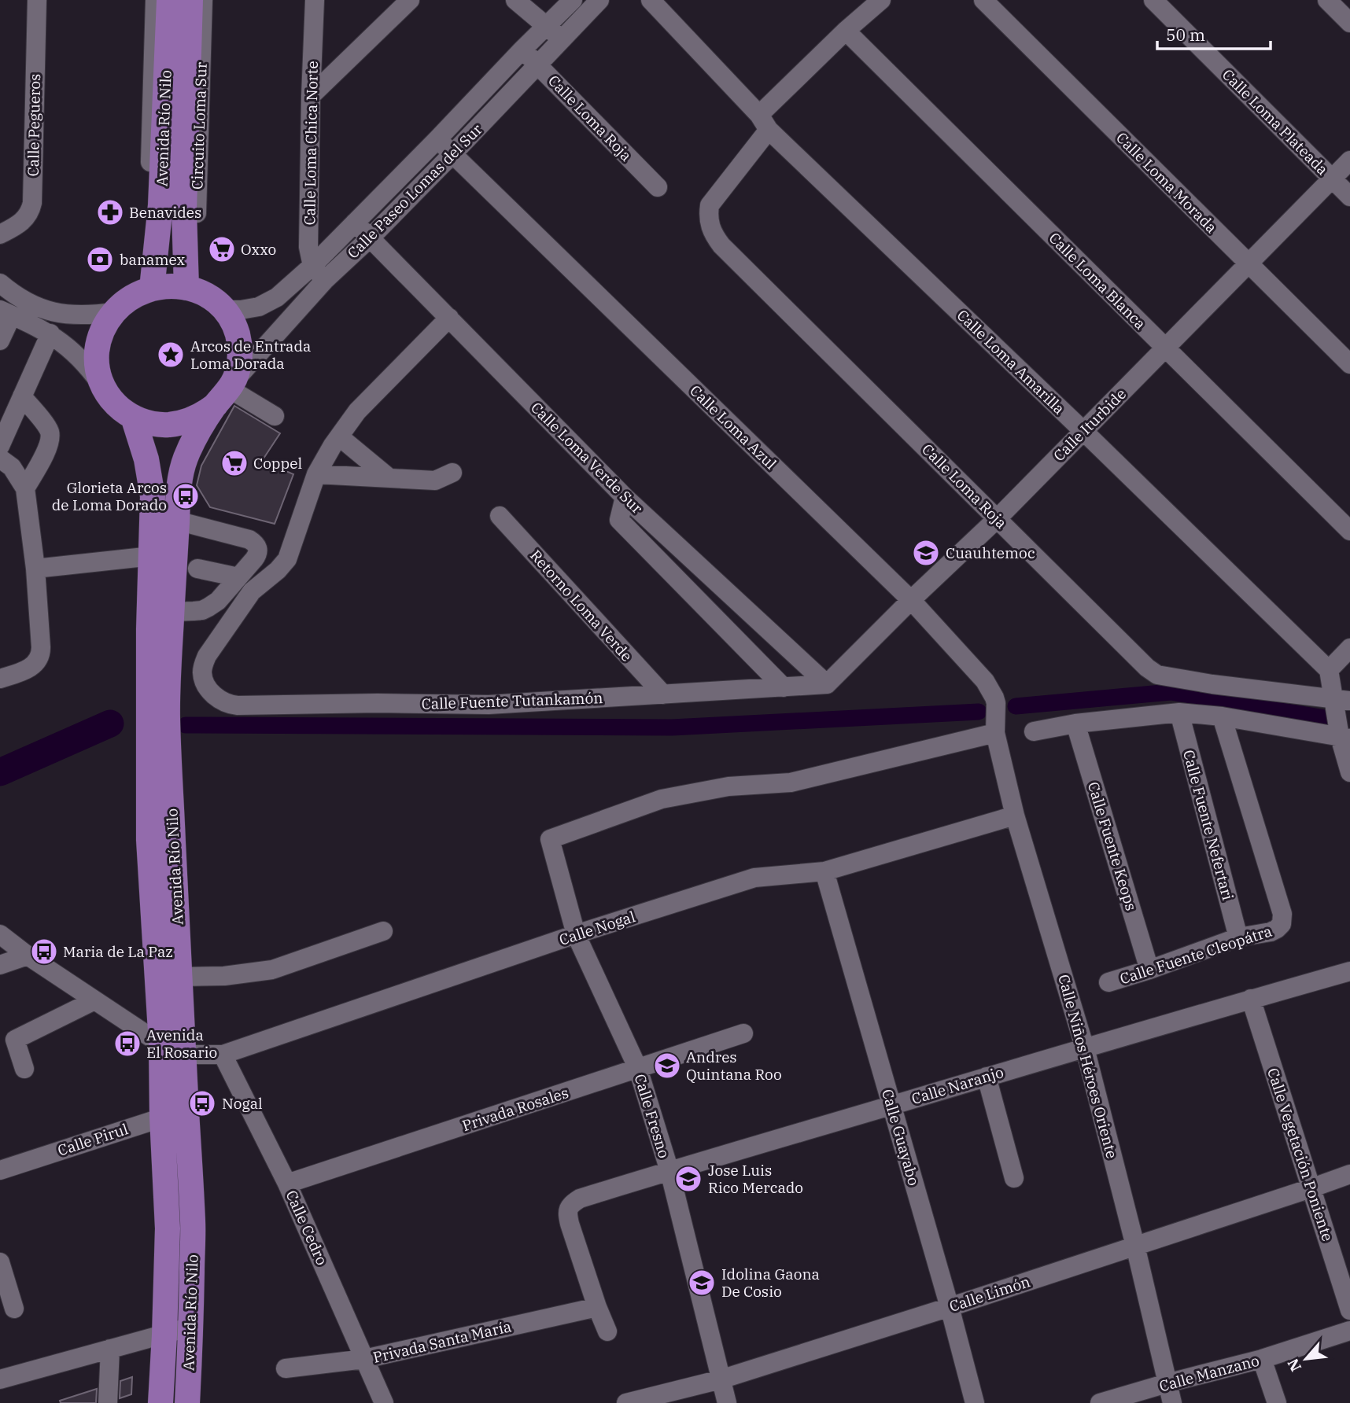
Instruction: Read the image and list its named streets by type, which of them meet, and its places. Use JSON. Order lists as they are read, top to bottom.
{
  "streets": {
    "main road": ["Avenida Río Nilo"],
    "street": [
      "Calle Loma Roja",
      "Calle Loma Plateada",
      "Calle Pegueros",
      "Circuito Loma Sur",
      "Calle Loma Chica Norte",
      "Calle Loma Morada",
      "Calle Paseo Lomas del Sur",
      "Calle Loma Blanca",
      "Calle Loma Amarilla",
      "Calle Iturbide",
      "Calle Loma Azul",
      "Calle Loma Verde Sur",
      "Retorno Loma Verde",
      "Calle Fuente Tutankamón",
      "Calle Fuente Nefertari",
      "Calle Fuente Keops",
      "Calle Nogal",
      "Calle Fuente Cleopátra",
      "Calle Niños Héroes Oriente",
      "Calle Naranjo",
      "Privada Rosales",
      "Calle Fresno",
      "Calle Guayabo",
      "Calle Pirul",
      "Calle Vegetación Poniente",
      "Calle Cedro",
      "Calle Limón",
      "Privada Santa María",
      "Calle Manzano"
    ]
  },
  "crossings": [
    ["Calle Loma Roja", "Calle Paseo Lomas del Sur"],
    ["Calle Loma Roja", "Calle Loma Amarilla"],
    ["Calle Loma Roja", "Calle Iturbide"],
    ["Calle Loma Plateada", "Calle Iturbide"],
    ["Circuito Loma Sur", "Avenida Río Nilo"],
    ["Avenida Río Nilo", "Calle Paseo Lomas del Sur"],
    ["Avenida Río Nilo", "Calle Nogal"],
    ["Avenida Río Nilo", "Calle Pirul"],
    ["Calle Loma Chica Norte", "Calle Paseo Lomas del Sur"],
    ["Calle Loma Morada", "Calle Iturbide"],
    ["Calle Paseo Lomas del Sur", "Calle Loma Azul"],
    ["Calle Paseo Lomas del Sur", "Calle Loma Verde Sur"],
    ["Calle Loma Blanca", "Calle Iturbide"],
    ["Calle Loma Amarilla", "Calle Iturbide"],
    ["Calle Iturbide", "Calle Loma Azul"],
    ["Calle Iturbide", "Calle Loma Verde Sur"],
    ["Calle Iturbide", "Calle Fuente Tutankamón"],
    ["Calle Loma Azul", "Calle Niños Héroes Oriente"],
    ["Calle Loma Azul", "Calle Fresno"],
    ["Calle Loma Verde Sur", "Calle Fuente Tutankamón"],
    ["Retorno Loma Verde", "Calle Fuente Tutankamón"],
    ["Calle Fuente Nefertari", "Calle Fuente Cleopátra"],
    ["Calle Fuente Keops", "Calle Fuente Cleopátra"],
    ["Calle Nogal", "Calle Niños Héroes Oriente"],
    ["Calle Nogal", "Calle Fresno"],
    ["Calle Nogal", "Calle Guayabo"],
    ["Calle Nogal", "Calle Cedro"],
    ["Calle Niños Héroes Oriente", "Calle Naranjo"],
    ["Calle Niños Héroes Oriente", "Calle Fresno"],
    ["Calle Niños Héroes Oriente", "Calle Limón"],
    ["Calle Niños Héroes Oriente", "Calle Manzano"],
    ["Calle Naranjo", "Calle Fresno"],
    ["Calle Naranjo", "Calle Guayabo"],
    ["Calle Naranjo", "Calle Vegetación Poniente"],
    ["Calle Naranjo", "Privada Santa María"],
    ["Privada Rosales", "Calle Fresno"],
    ["Privada Rosales", "Calle Cedro"],
    ["Calle Fresno", "Calle Limón"],
    ["Calle Guayabo", "Calle Limón"],
    ["Calle Vegetación Poniente", "Calle Limón"],
    ["Calle Cedro", "Privada Santa María"]
  ],
  "places": {
    "pharmacy": ["Benavides"],
    "supermarket": ["Oxxo", "Coppel"],
    "bank": ["banamex"],
    "place": ["Arcos de Entrada Loma Dorada"],
    "bus stop": [
      "Glorieta Arcos de Loma Dorado",
      "Maria de La Paz",
      "Avenida El Rosario",
      "Nogal"
    ],
    "school or university": [
      "Cuauhtemoc",
      "Andres Quintana Roo",
      "Jose Luis Rico Mercado",
      "Idolina Gaona De Cosio"
    ]
  },
  "scale_bar": "50 m",
  "north": "bottom left"
}
